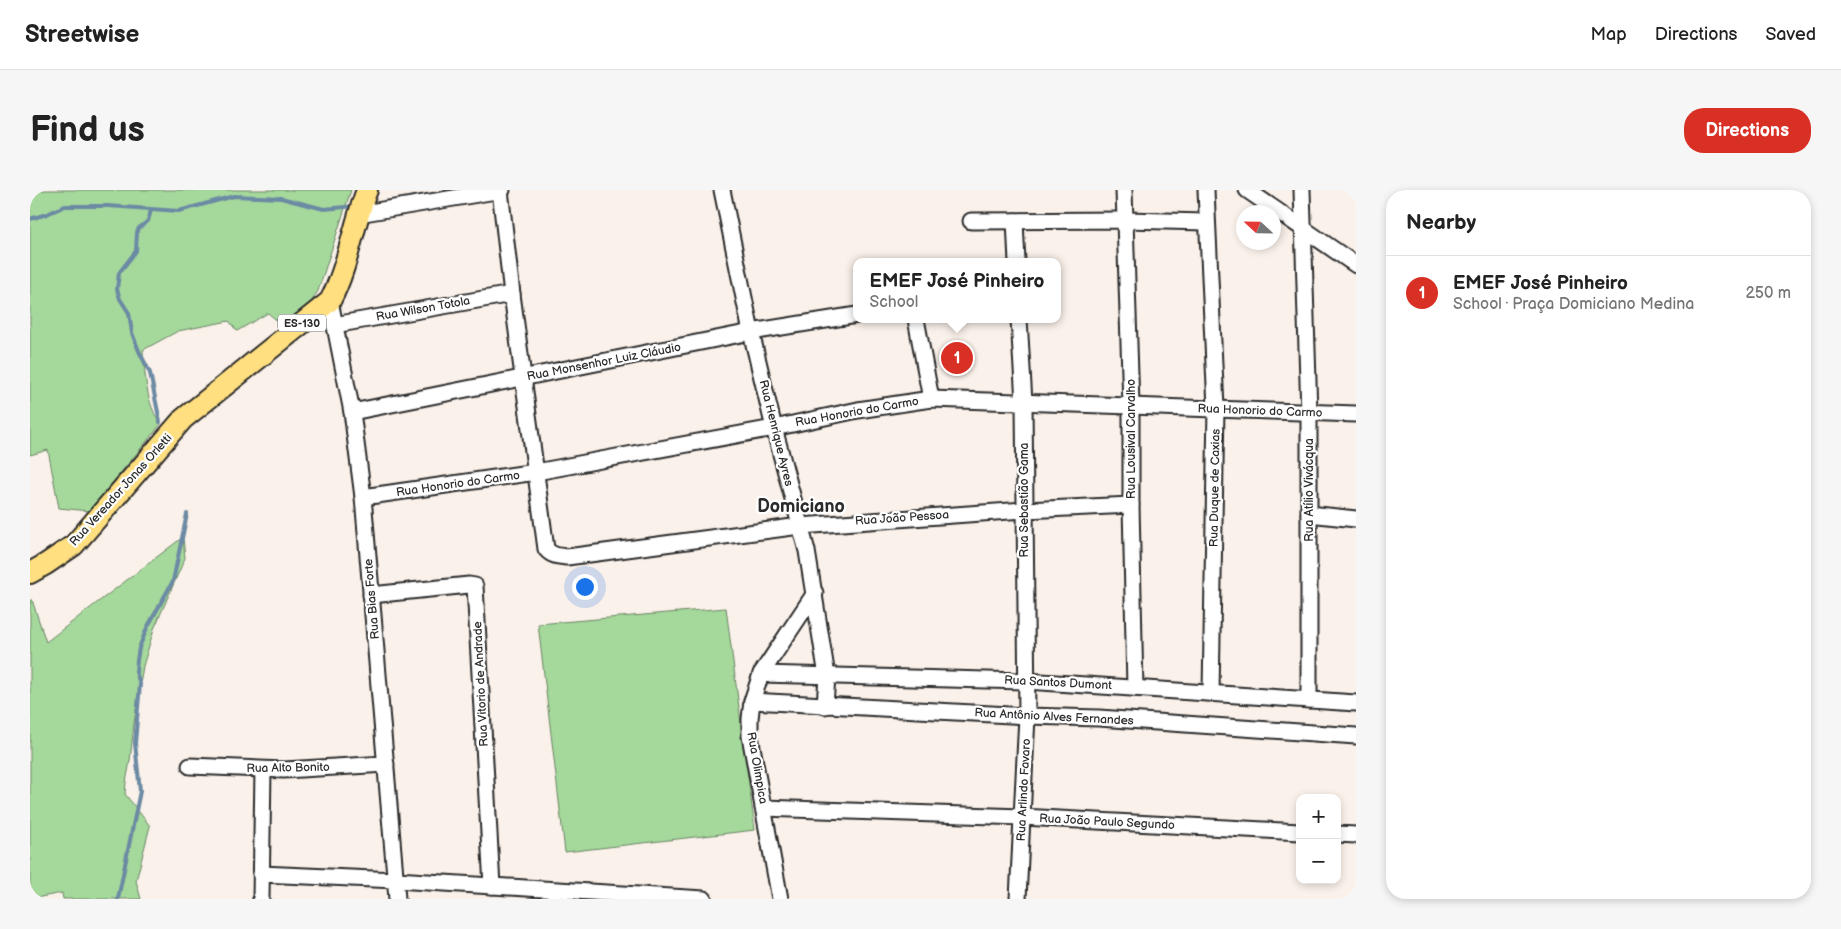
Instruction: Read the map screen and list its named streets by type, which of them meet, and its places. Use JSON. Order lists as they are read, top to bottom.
{
  "streets": {
    "main road": ["ES-130", "Rua Vereador Jonas Orletti"],
    "street": [
      "Rua Wilson Totola",
      "Rua Monsenhor Luiz Cláudio",
      "Rua Honorio do Carmo",
      "Rua Henrique Ayres",
      "Rua Lousival Carvalho",
      "Rua Duque de Caxias",
      "Rua Atílio Vivácqua",
      "Rua Sebastião Gama",
      "Rua João Pessoa",
      "Rua Bias Forte",
      "Rua Santos Dumont",
      "Rua Vitorio de Andrade",
      "Rua Antônio Alves Fernandes",
      "Rua Alto Bonito",
      "Rua Olimpica",
      "Rua Arlindo Favaro",
      "Rua João Paulo Segundo"
    ]
  },
  "crossings": [
    ["Rua Wilson Totola", "Rua Bias Forte"],
    ["ES-130", "Rua Vereador Jonas Orletti"],
    ["ES-130", "Rua Bias Forte"],
    ["Rua Monsenhor Luiz Cláudio", "Rua Henrique Ayres"],
    ["Rua Monsenhor Luiz Cláudio", "Rua Bias Forte"],
    ["Rua Honorio do Carmo", "Rua Henrique Ayres"],
    ["Rua Honorio do Carmo", "Rua Lousival Carvalho"],
    ["Rua Honorio do Carmo", "Rua Duque de Caxias"],
    ["Rua Honorio do Carmo", "Rua Atílio Vivácqua"],
    ["Rua Honorio do Carmo", "Rua Sebastião Gama"],
    ["Rua Honorio do Carmo", "Rua João Pessoa"],
    ["Rua Honorio do Carmo", "Rua Bias Forte"],
    ["Rua Henrique Ayres", "Rua João Pessoa"],
    ["Rua Henrique Ayres", "Rua Santos Dumont"],
    ["Rua Henrique Ayres", "Rua Antônio Alves Fernandes"],
    ["Rua Henrique Ayres", "Rua Olimpica"],
    ["Rua Lousival Carvalho", "Rua João Pessoa"],
    ["Rua Lousival Carvalho", "Rua Santos Dumont"],
    ["Rua Duque de Caxias", "Rua Santos Dumont"],
    ["Rua Vereador Jonas Orletti", "Rua Bias Forte"],
    ["Rua Atílio Vivácqua", "Rua Santos Dumont"],
    ["Rua Sebastião Gama", "Rua João Pessoa"],
    ["Rua Sebastião Gama", "Rua Santos Dumont"],
    ["Rua Sebastião Gama", "Rua Arlindo Favaro"],
    ["Rua Bias Forte", "Rua Vitorio de Andrade"],
    ["Rua Bias Forte", "Rua Alto Bonito"],
    ["Rua Santos Dumont", "Rua Olimpica"],
    ["Rua Santos Dumont", "Rua Arlindo Favaro"],
    ["Rua Antônio Alves Fernandes", "Rua Olimpica"],
    ["Rua Antônio Alves Fernandes", "Rua Arlindo Favaro"],
    ["Rua Olimpica", "Rua João Paulo Segundo"],
    ["Rua Arlindo Favaro", "Rua João Paulo Segundo"]
  ],
  "districts": ["Domiciano"],
  "north": "left",
  "page": {
    "header": "Streetwise",
    "nav": ["Map", "Directions", "Saved"],
    "buttons": "Directions",
    "title": "Find us",
    "heading": "Nearby",
    "list": [
      {
        "mark": "1",
        "name": "EMEF José Pinheiro",
        "note": "School · Praça Domiciano Medina",
        "value": "250 m"
      }
    ],
    "popup": ["EMEF José Pinheiro", "School"],
    "pins": "1",
    "map_buttons": ["+", "−"]
  }
}
